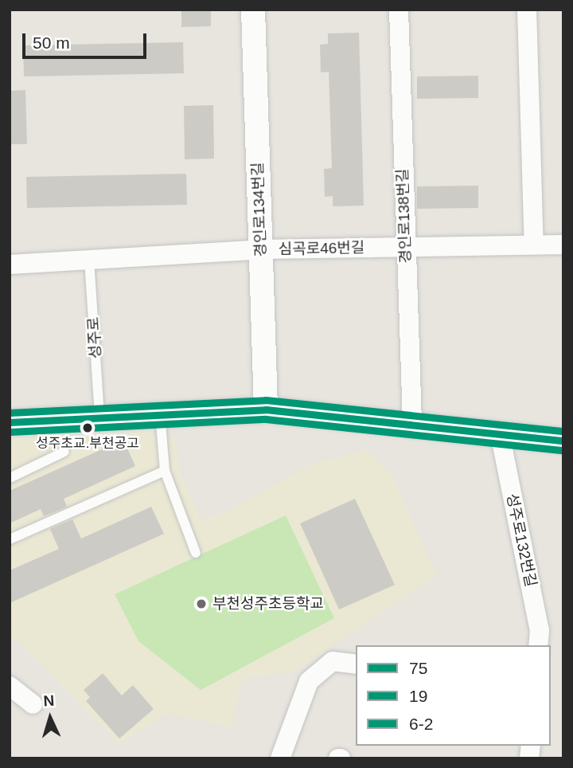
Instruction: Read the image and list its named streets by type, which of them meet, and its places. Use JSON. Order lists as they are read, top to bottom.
{
  "streets": {
    "street": [
      "경인로134번길",
      "경인로138번길",
      "심곡로46번길",
      "성주로132번길"
    ],
    "lane": ["성주로"]
  },
  "crossings": [
    ["경인로134번길", "심곡로46번길"],
    ["경인로138번길", "심곡로46번길"],
    ["심곡로46번길", "성주로"]
  ],
  "places": ["성주초교.부천공고", "부천성주초등학교"],
  "lines": ["transit line 6-2", "transit line 75", "transit line 19"],
  "legend": ["75", "19", "6-2"],
  "scale_bar": "50 m",
  "north": "top"
}
